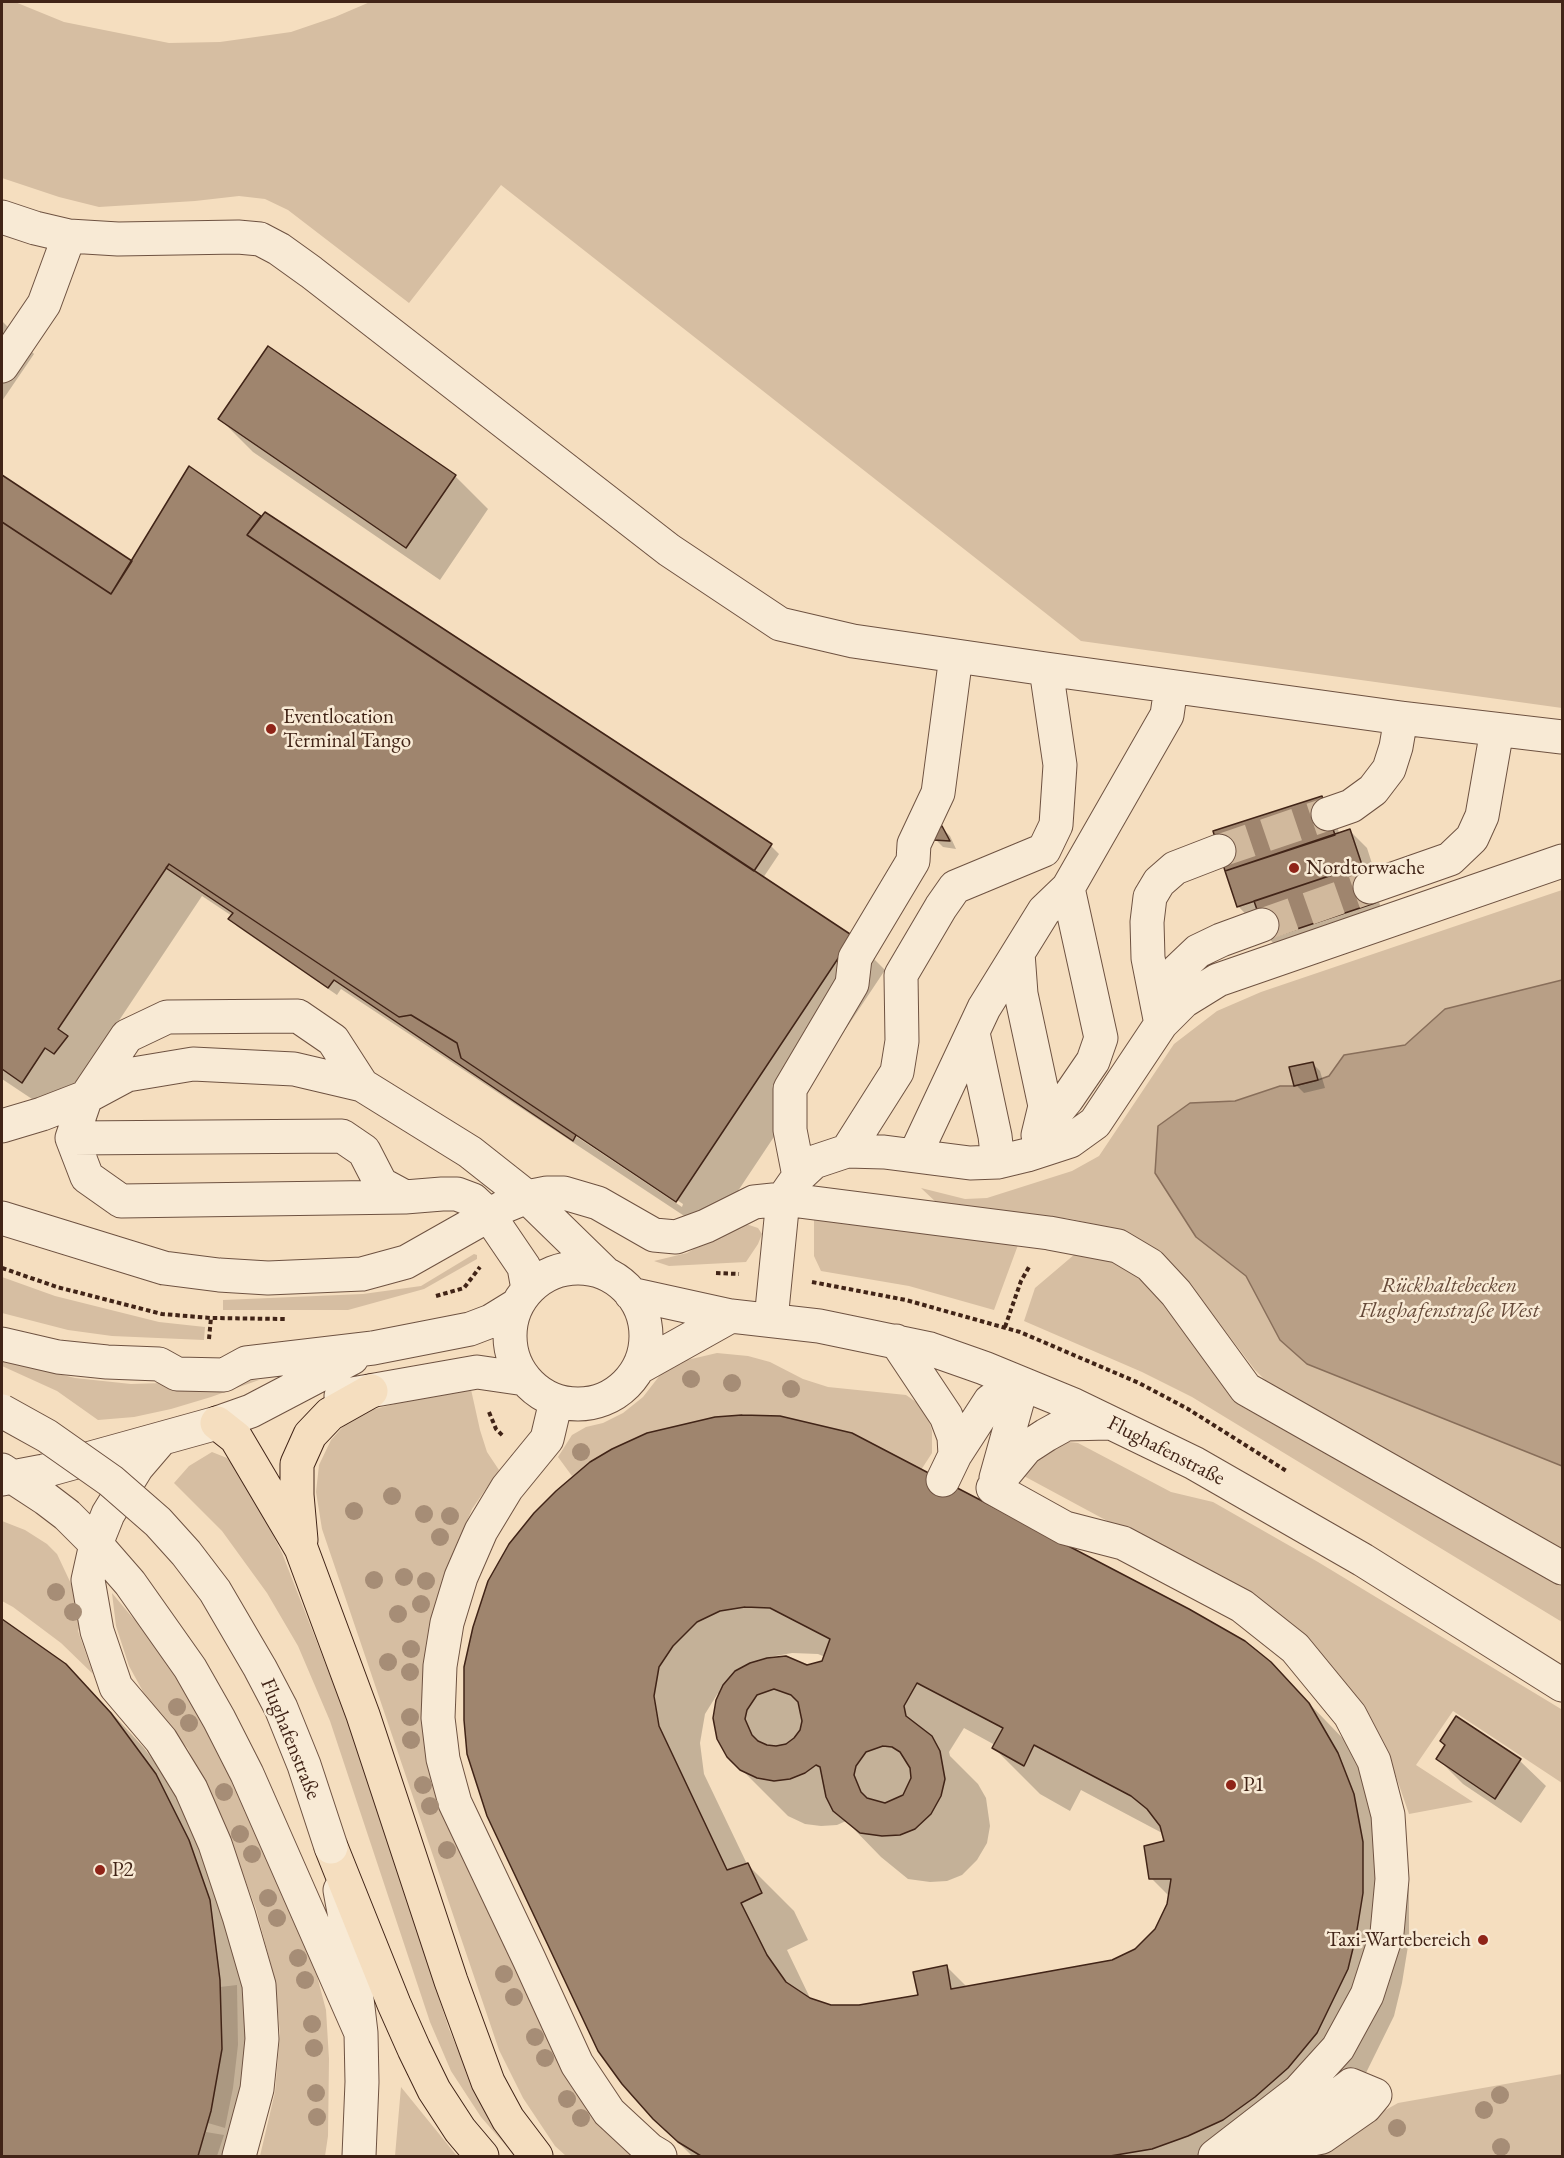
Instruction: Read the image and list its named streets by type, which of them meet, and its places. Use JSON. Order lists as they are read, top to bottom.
{
  "streets": {
    "street": ["Flughafenstraße"]
  },
  "water": ["Rückhaltebecken Flughafenstraße West"],
  "places": [
    "Eventlocation Terminal Tango",
    "Nordtorwache",
    "P1",
    "P2",
    "Taxi-Wartebereich"
  ]
}
